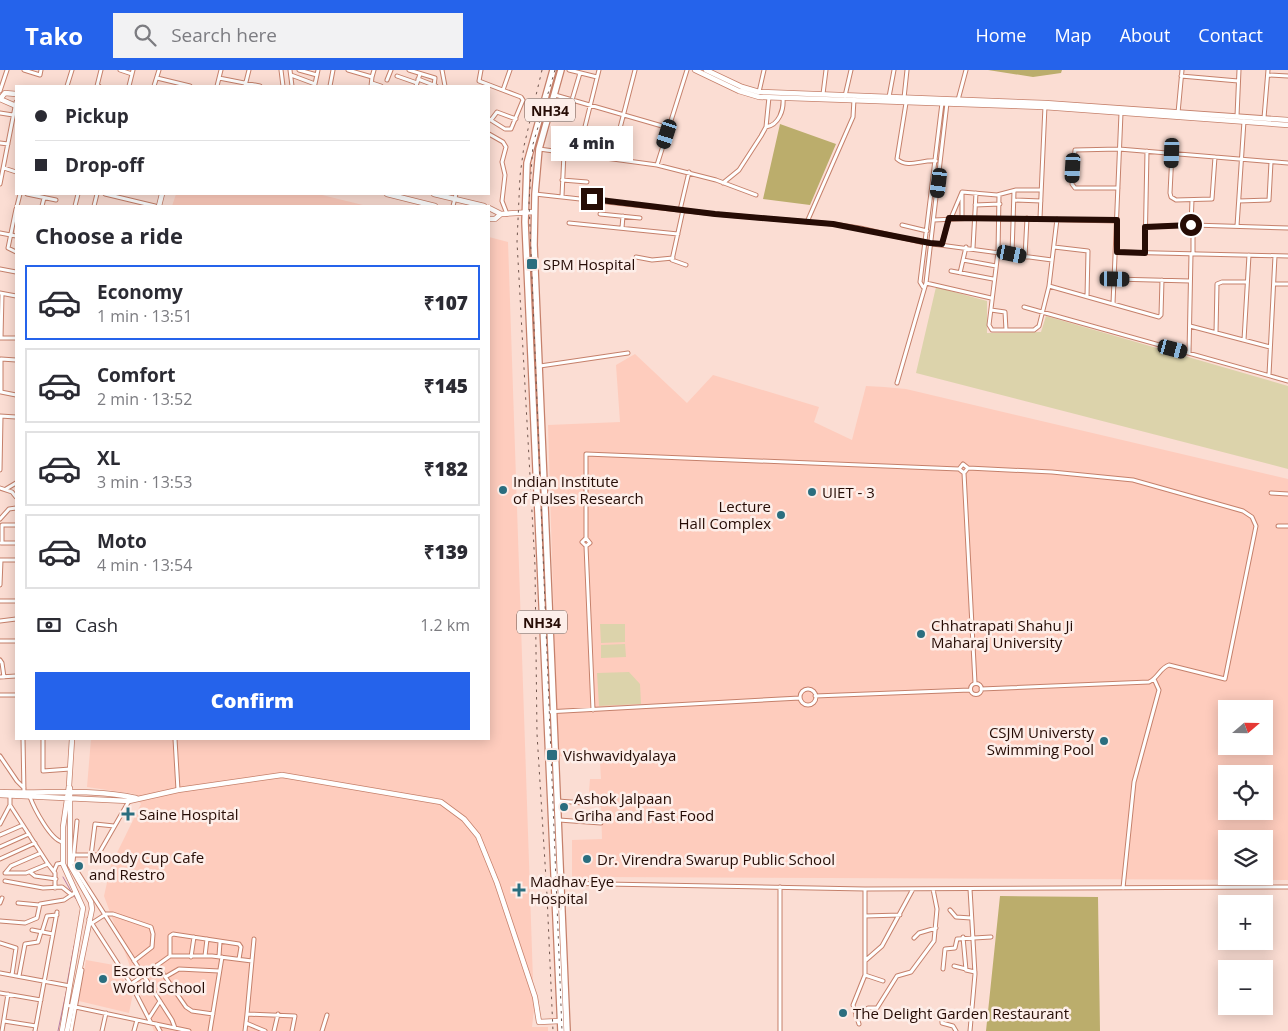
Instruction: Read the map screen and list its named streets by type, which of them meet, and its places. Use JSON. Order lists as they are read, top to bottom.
{
  "streets": {
    "highway": ["NH34"]
  },
  "places": {
    "transit": ["SPM Hospital", "Vishwavidyalaya"],
    "other": [
      "Indian Institute of Pulses Research",
      "UIET - 3",
      "Lecture Hall Complex",
      "Chhatrapati Shahu Ji Maharaj University",
      "CSJM Universty Swimming Pool",
      "Ashok Jalpaan Griha and Fast Food",
      "Dr. Virendra Swarup Public School",
      "Moody Cup Cafe and Restro",
      "Escorts World School",
      "The Delight Garden Restaurant"
    ],
    "health": ["Saine Hospital", "Madhav Eye Hospital"]
  },
  "north": "right",
  "page": {
    "header": "Tako",
    "search": "Search here",
    "nav": [
      "Home",
      "Map",
      "About",
      "Contact"
    ],
    "banner": ["Pickup", "Drop-off"],
    "bubble": "4 min",
    "heading": "Choose a ride",
    "list": [
      {
        "name": "Economy",
        "note": "1 min · 13:51",
        "value": "₹107"
      },
      {
        "name": "Comfort",
        "note": "2 min · 13:52",
        "value": "₹145"
      },
      {
        "name": "XL",
        "note": "3 min · 13:53",
        "value": "₹182"
      },
      {
        "name": "Moto",
        "note": "4 min · 13:54",
        "value": "₹139"
      }
    ],
    "pay": ["Cash", "1.2 km"],
    "buttons": "Confirm",
    "map_buttons": ["+", "−"]
  }
}
